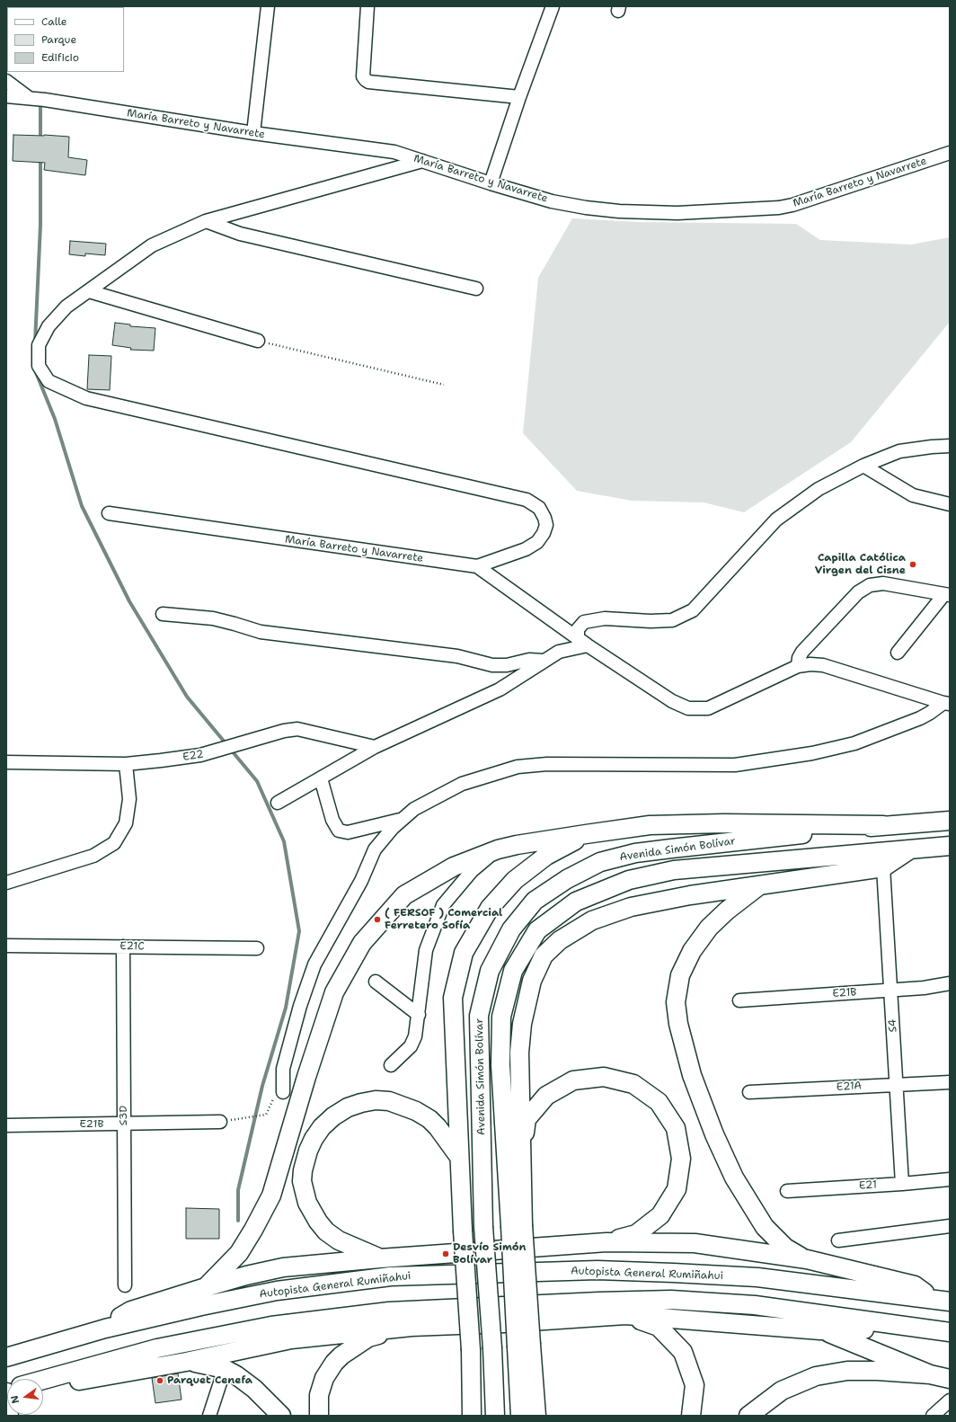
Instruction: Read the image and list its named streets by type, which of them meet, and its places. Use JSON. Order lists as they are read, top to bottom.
{
  "streets": {
    "highway": ["Avenida Simón Bolívar", "Autopista General Rumiñahui"],
    "street": [
      "María Barreto y Navarrete",
      "E22",
      "E21C",
      "E21B",
      "S4",
      "E21A",
      "S3D",
      "E21"
    ]
  },
  "crossings": [
    ["E21C", "S3D"],
    ["E21B", "S4"],
    ["E21B", "S3D"],
    ["S4", "E21A"],
    ["S4", "E21"]
  ],
  "places": [
    "Capilla Católica Virgen del Cisne",
    "( FERSOF ) Comercial Ferretero Sofía",
    "Desvío Simón Bolívar",
    "Parquet Cenefa"
  ],
  "legend": ["Calle", "Parque", "Edificio"],
  "north": "left"
}
